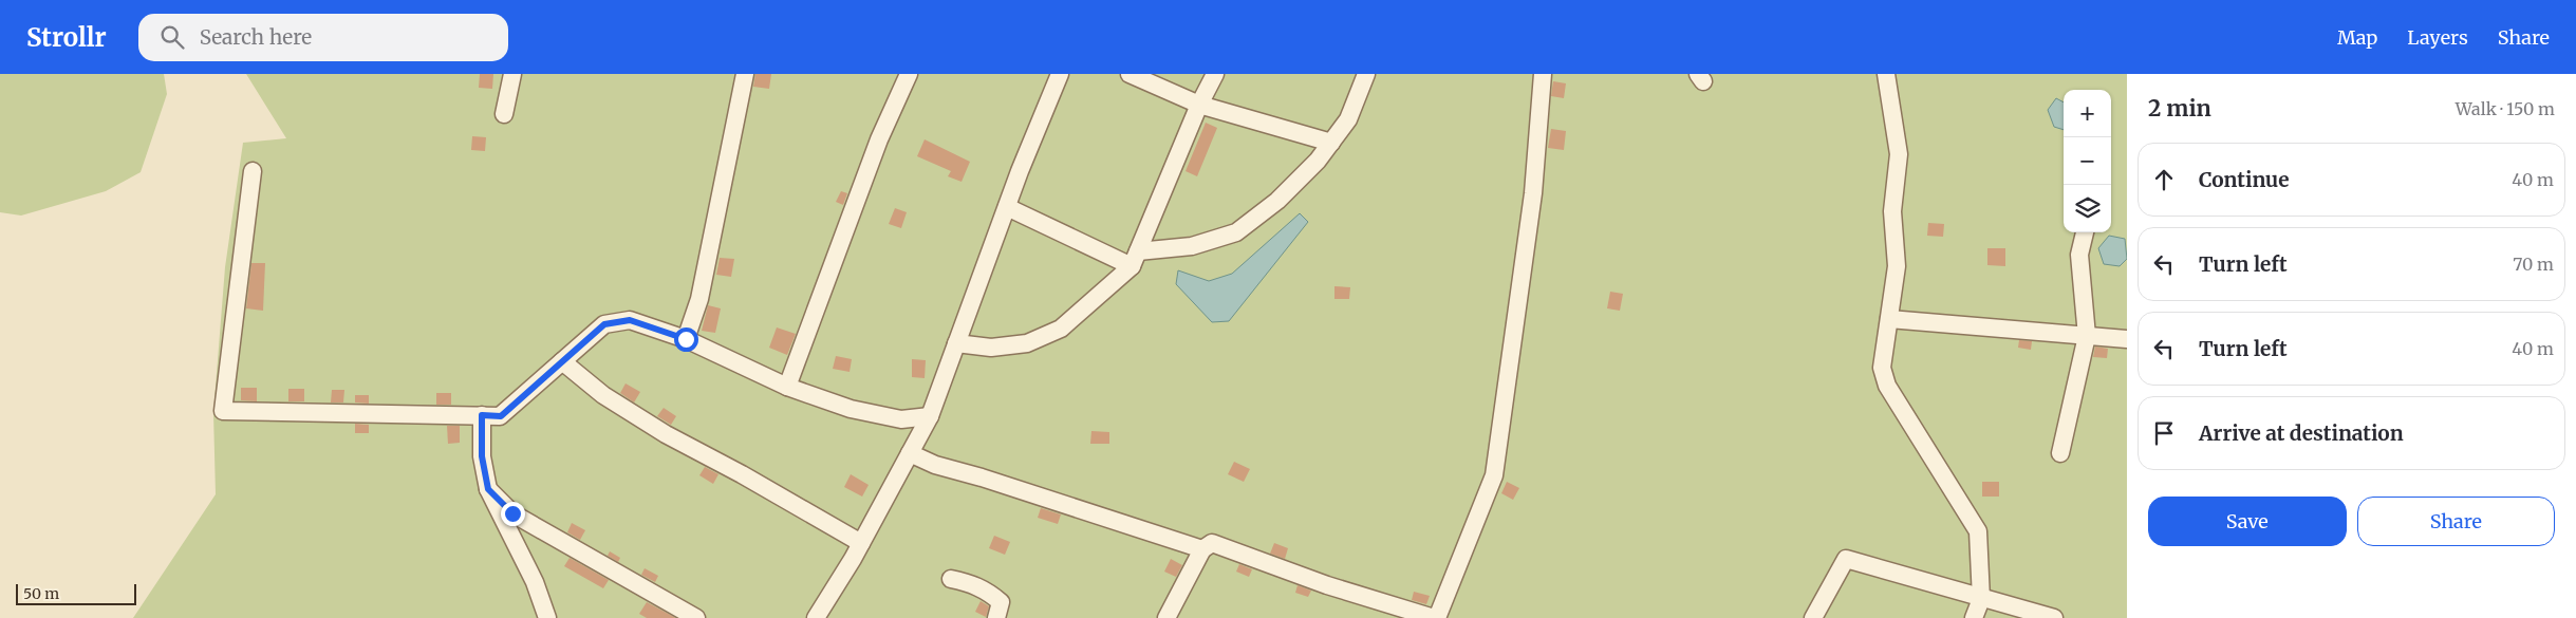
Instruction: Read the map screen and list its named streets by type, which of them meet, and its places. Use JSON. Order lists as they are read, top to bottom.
{
  "scale_bar": "50 m",
  "page": {
    "header": "Strollr",
    "search": "Search here",
    "nav": ["Map", "Layers", "Share"],
    "heading": ["2 min", "Walk · 150 m"],
    "map_buttons": ["+", "−"],
    "list": [
      ["Continue", "40 m"],
      ["Turn left", "70 m"],
      ["Turn left", "40 m"],
      "Arrive at destination"
    ],
    "buttons": ["Save", "Share"],
    "scale": "50 m"
  }
}
